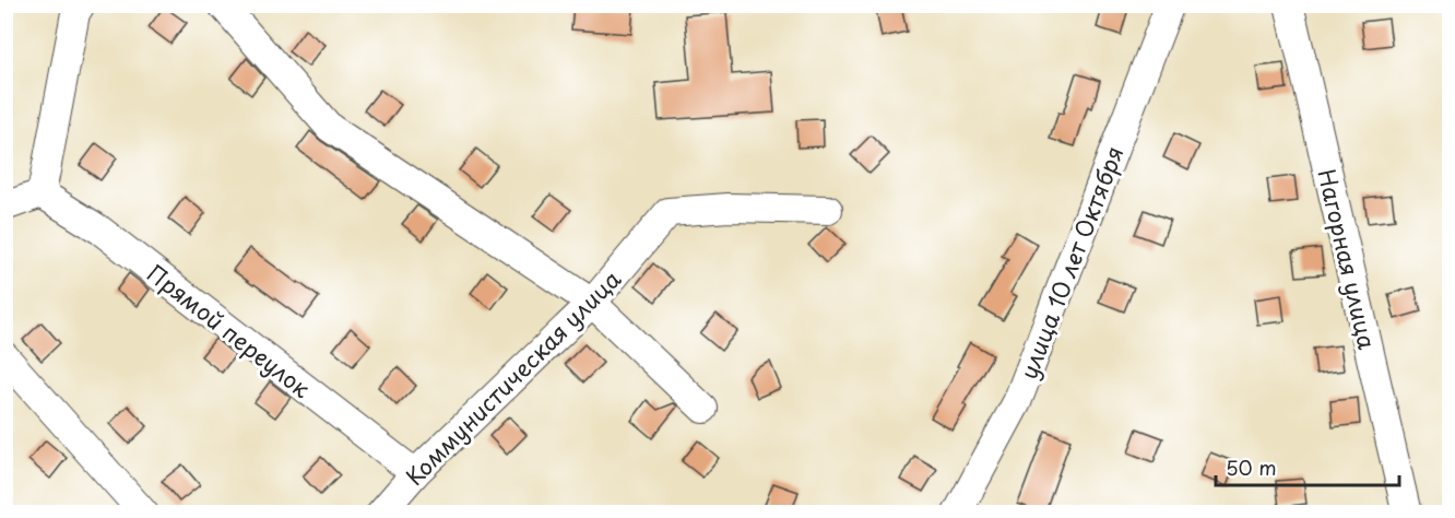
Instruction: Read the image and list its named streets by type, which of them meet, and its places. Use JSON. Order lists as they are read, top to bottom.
{
  "streets": {
    "street": [
      "Нагорная улица",
      "улица 10 лет Октября",
      "Прямой переулок",
      "Коммунистическая улица"
    ]
  },
  "crossings": [
    ["Прямой переулок", "Коммунистическая улица"]
  ],
  "scale_bar": "50 m"
}
